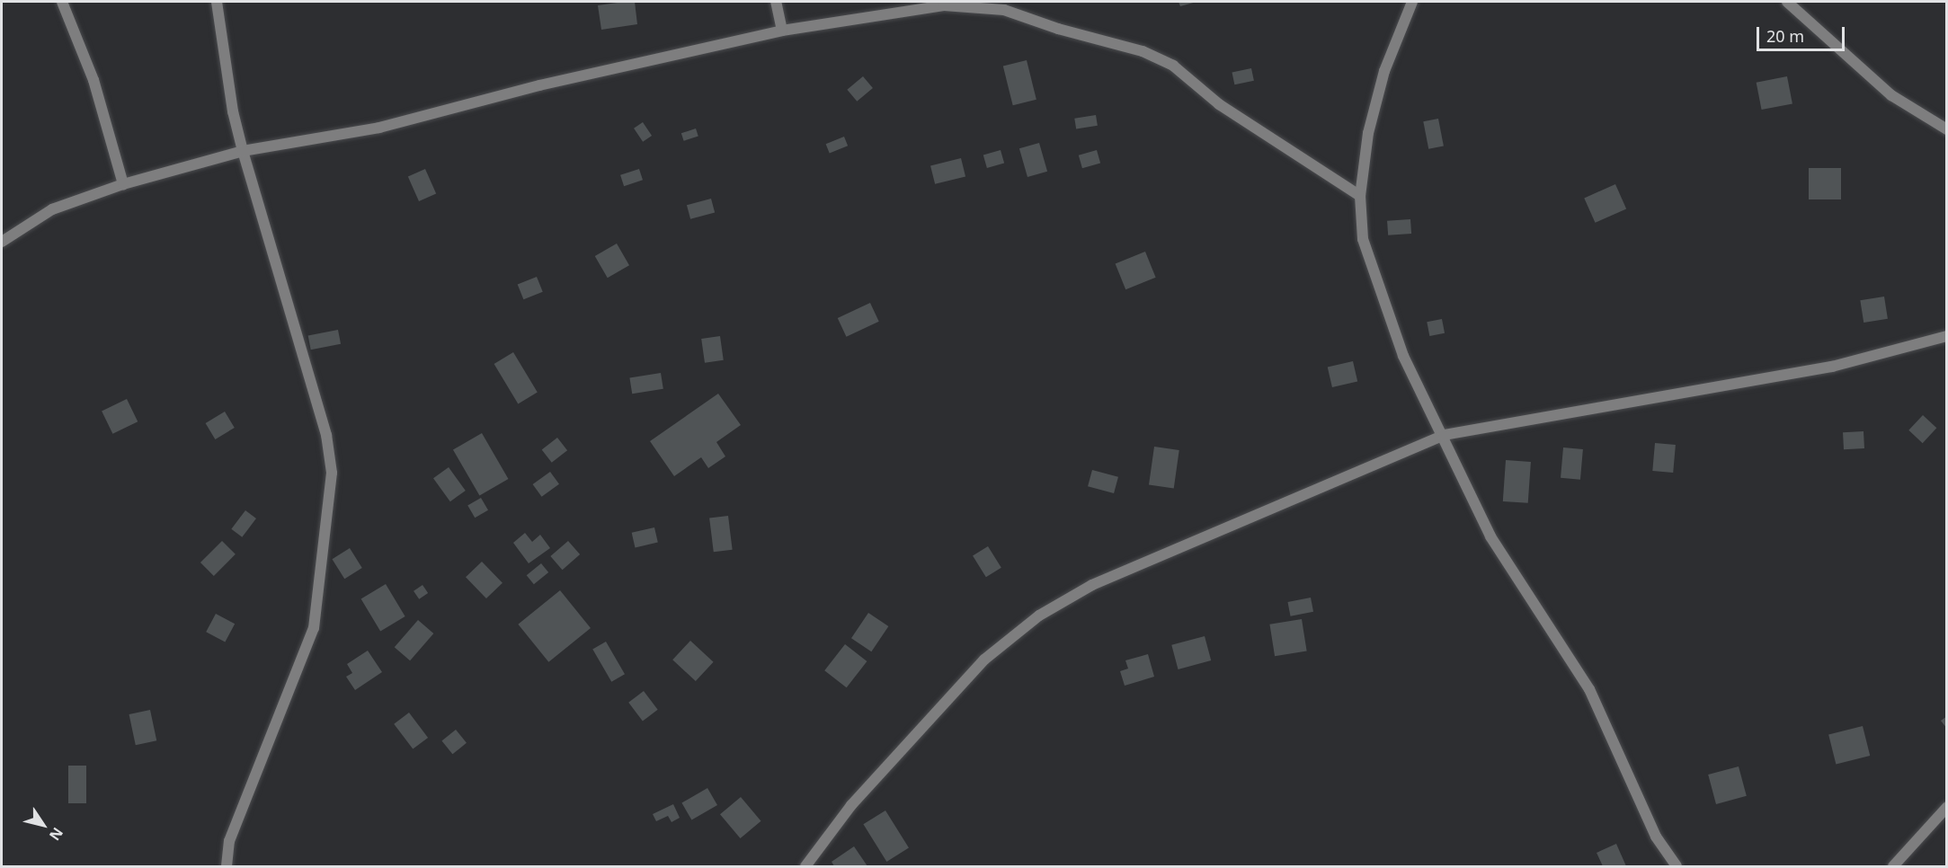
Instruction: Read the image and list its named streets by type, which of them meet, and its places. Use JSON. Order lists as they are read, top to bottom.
{
  "scale_bar": "20 m",
  "north": "bottom right"
}
